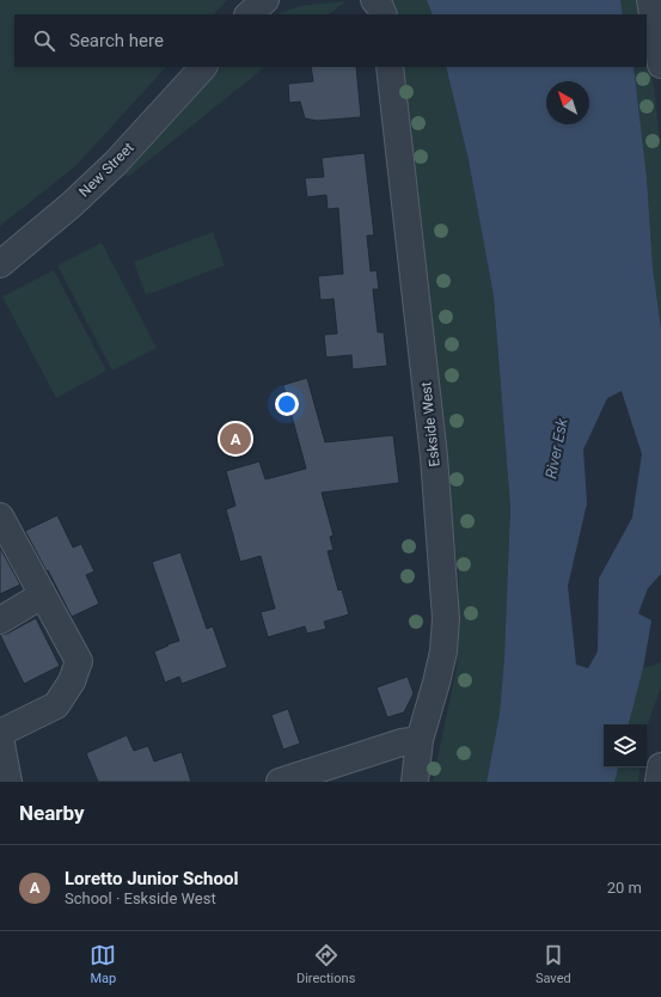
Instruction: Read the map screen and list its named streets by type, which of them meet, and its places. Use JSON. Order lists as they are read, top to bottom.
{
  "streets": {
    "street": ["New Street", "Eskside West"]
  },
  "water": ["River Esk"],
  "north": "top left",
  "page": {
    "search": "Search here",
    "pins": "A",
    "heading": "Nearby",
    "list": [
      {
        "mark": "A",
        "name": "Loretto Junior School",
        "note": "School · Eskside West",
        "value": "20 m"
      }
    ],
    "nav": ["Map", "Directions", "Saved"]
  }
}
